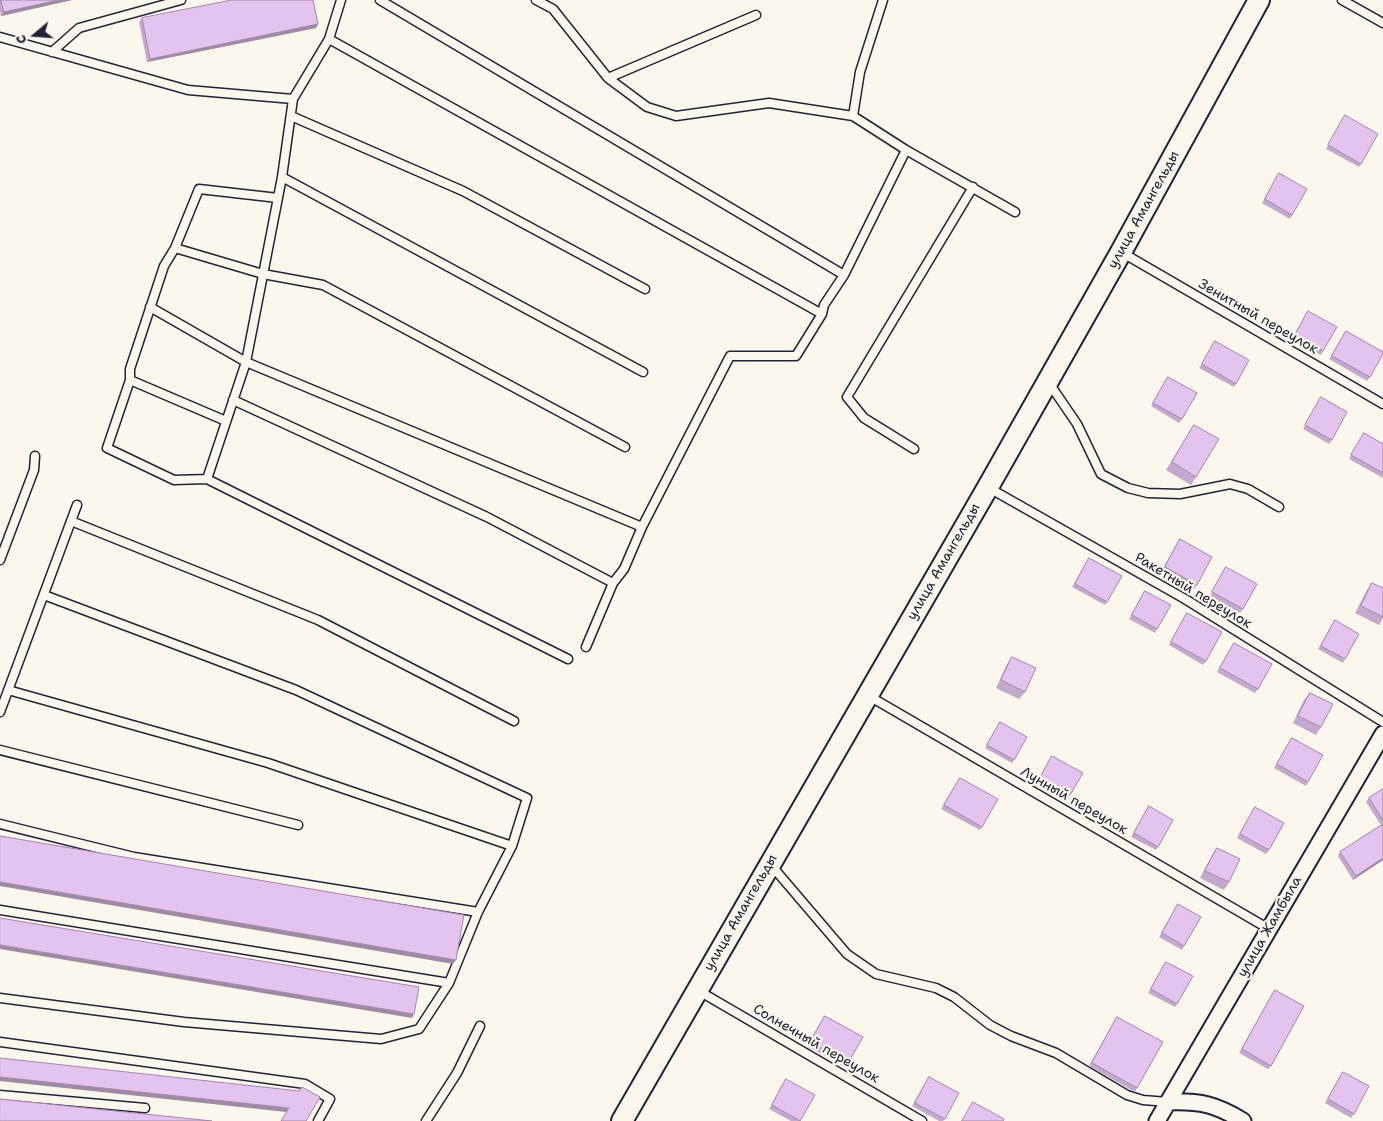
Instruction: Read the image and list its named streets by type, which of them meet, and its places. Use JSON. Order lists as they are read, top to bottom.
{
  "streets": {
    "street": ["улица Амангельды", "улица Жамбыла"],
    "lane": [
      "Зенитный переулок",
      "Ракетный переулок",
      "Лунный переулок",
      "Солнечный переулок"
    ]
  },
  "crossings": [
    ["улица Амангельды", "Зенитный переулок"],
    ["улица Амангельды", "Ракетный переулок"],
    ["улица Амангельды", "Лунный переулок"],
    ["улица Амангельды", "Солнечный переулок"],
    ["Лунный переулок", "улица Жамбыла"]
  ],
  "north": "left"
}
